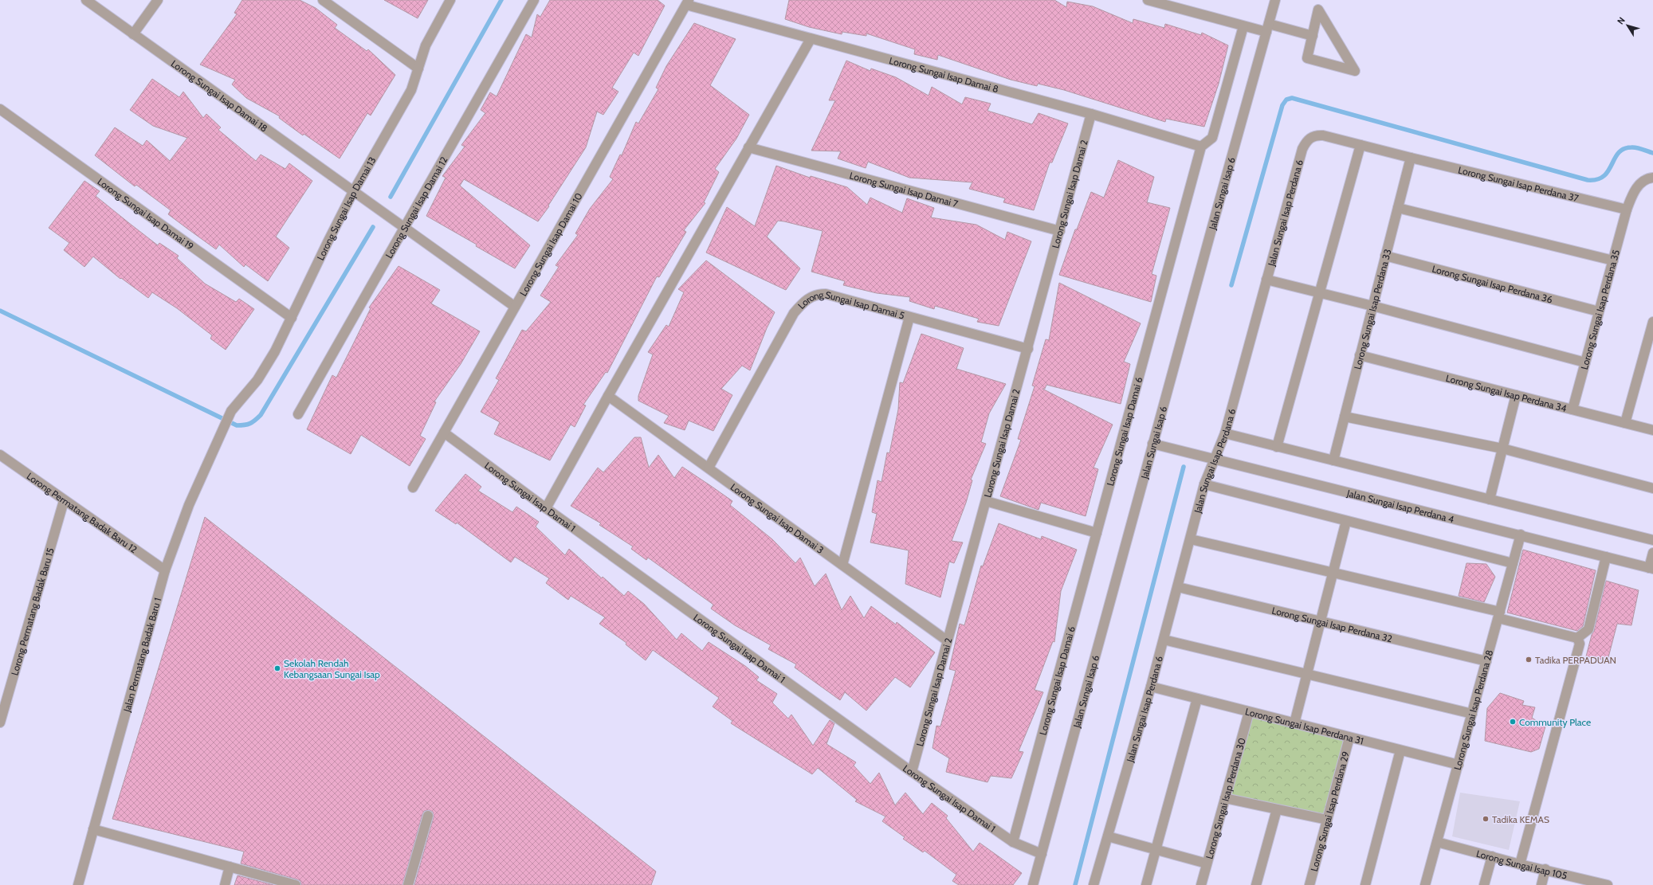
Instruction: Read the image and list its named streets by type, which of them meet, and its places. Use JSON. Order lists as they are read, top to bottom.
{
  "streets": {
    "street": [
      "Lorong Sungai Isap Damai 8",
      "Lorong Sungai Isap Damai 18",
      "Lorong Sungai Isap Perdana 37",
      "Lorong Sungai Isap Damai 7",
      "Jalan Sungai Isap 6",
      "Lorong Sungai Isap Damai 2",
      "Lorong Sungai Isap Damai 12",
      "Lorong Sungai Isap Damai 13",
      "Jalan Sungai Isap Perdana 6",
      "Lorong Sungai Isap Damai 19",
      "Lorong Sungai Isap Damai 10",
      "Lorong Sungai Isap Perdana 36",
      "Lorong Sungai Isap Perdana 33",
      "Lorong Sungai Isap Perdana 35",
      "Lorong Sungai Isap Damai 5",
      "Lorong Sungai Isap Perdana 34",
      "Lorong Sungai Isap Damai 6",
      "Lorong Sungai Isap Damai 1",
      "Jalan Sungai Isap Perdana 4",
      "Lorong Permatang Badak Baru 12",
      "Lorong Sungai Isap Damai 3",
      "Lorong Permatang Badak Baru 15",
      "Lorong Sungai Isap Perdana 32",
      "Jalan Permatang Badak Baru 1",
      "Lorong Sungai Isap Perdana 28",
      "Lorong Sungai Isap Perdana 31",
      "Lorong Sungai Isap Perdana 30",
      "Lorong Sungai Isap Perdana 29",
      "Lorong Sungai Isap 105"
    ]
  },
  "crossings": [
    ["Lorong Sungai Isap Damai 8", "Lorong Sungai Isap Damai 2"],
    ["Lorong Sungai Isap Damai 8", "Lorong Sungai Isap Damai 10"],
    ["Lorong Sungai Isap Damai 8", "Lorong Sungai Isap Damai 6"],
    ["Lorong Sungai Isap Damai 18", "Lorong Sungai Isap Damai 12"],
    ["Lorong Sungai Isap Damai 18", "Lorong Sungai Isap Damai 13"],
    ["Lorong Sungai Isap Damai 18", "Lorong Sungai Isap Damai 10"],
    ["Lorong Sungai Isap Perdana 37", "Jalan Sungai Isap Perdana 6"],
    ["Lorong Sungai Isap Perdana 37", "Lorong Sungai Isap Perdana 33"],
    ["Lorong Sungai Isap Perdana 37", "Lorong Sungai Isap Perdana 35"],
    ["Lorong Sungai Isap Damai 7", "Lorong Sungai Isap Damai 2"],
    ["Jalan Sungai Isap 6", "Lorong Sungai Isap Damai 1"],
    ["Jalan Sungai Isap 6", "Jalan Sungai Isap Perdana 4"],
    ["Lorong Sungai Isap Damai 2", "Lorong Sungai Isap Damai 5"],
    ["Lorong Sungai Isap Damai 2", "Lorong Sungai Isap Damai 1"],
    ["Lorong Sungai Isap Damai 2", "Lorong Sungai Isap Damai 3"],
    ["Lorong Sungai Isap Damai 13", "Lorong Sungai Isap Damai 19"],
    ["Lorong Sungai Isap Damai 13", "Jalan Permatang Badak Baru 1"],
    ["Jalan Sungai Isap Perdana 6", "Lorong Sungai Isap Perdana 33"],
    ["Jalan Sungai Isap Perdana 6", "Jalan Sungai Isap Perdana 4"],
    ["Jalan Sungai Isap Perdana 6", "Lorong Sungai Isap Perdana 32"],
    ["Jalan Sungai Isap Perdana 6", "Lorong Sungai Isap Perdana 31"],
    ["Lorong Sungai Isap Damai 10", "Lorong Sungai Isap Damai 1"],
    ["Lorong Sungai Isap Perdana 36", "Lorong Sungai Isap Perdana 33"],
    ["Lorong Sungai Isap Perdana 36", "Lorong Sungai Isap Perdana 35"],
    ["Lorong Sungai Isap Perdana 33", "Lorong Sungai Isap Perdana 34"],
    ["Lorong Sungai Isap Perdana 35", "Lorong Sungai Isap Perdana 34"],
    ["Lorong Sungai Isap Damai 5", "Lorong Sungai Isap Damai 3"],
    ["Lorong Sungai Isap Damai 6", "Lorong Sungai Isap Damai 1"],
    ["Jalan Sungai Isap Perdana 4", "Lorong Sungai Isap Perdana 28"],
    ["Lorong Permatang Badak Baru 12", "Lorong Permatang Badak Baru 15"],
    ["Lorong Permatang Badak Baru 12", "Jalan Permatang Badak Baru 1"],
    ["Lorong Sungai Isap Perdana 32", "Lorong Sungai Isap Perdana 28"],
    ["Lorong Sungai Isap Perdana 28", "Lorong Sungai Isap Perdana 31"],
    ["Lorong Sungai Isap Perdana 28", "Lorong Sungai Isap 105"],
    ["Lorong Sungai Isap Perdana 31", "Lorong Sungai Isap Perdana 30"],
    ["Lorong Sungai Isap Perdana 31", "Lorong Sungai Isap Perdana 29"]
  ],
  "places": [
    "Tadika PERPADUAN",
    "Sekolah Rendah Kebangsaan Sungai Isap",
    "Community Place",
    "Tadika KEMAS"
  ],
  "north": "top left"
}
